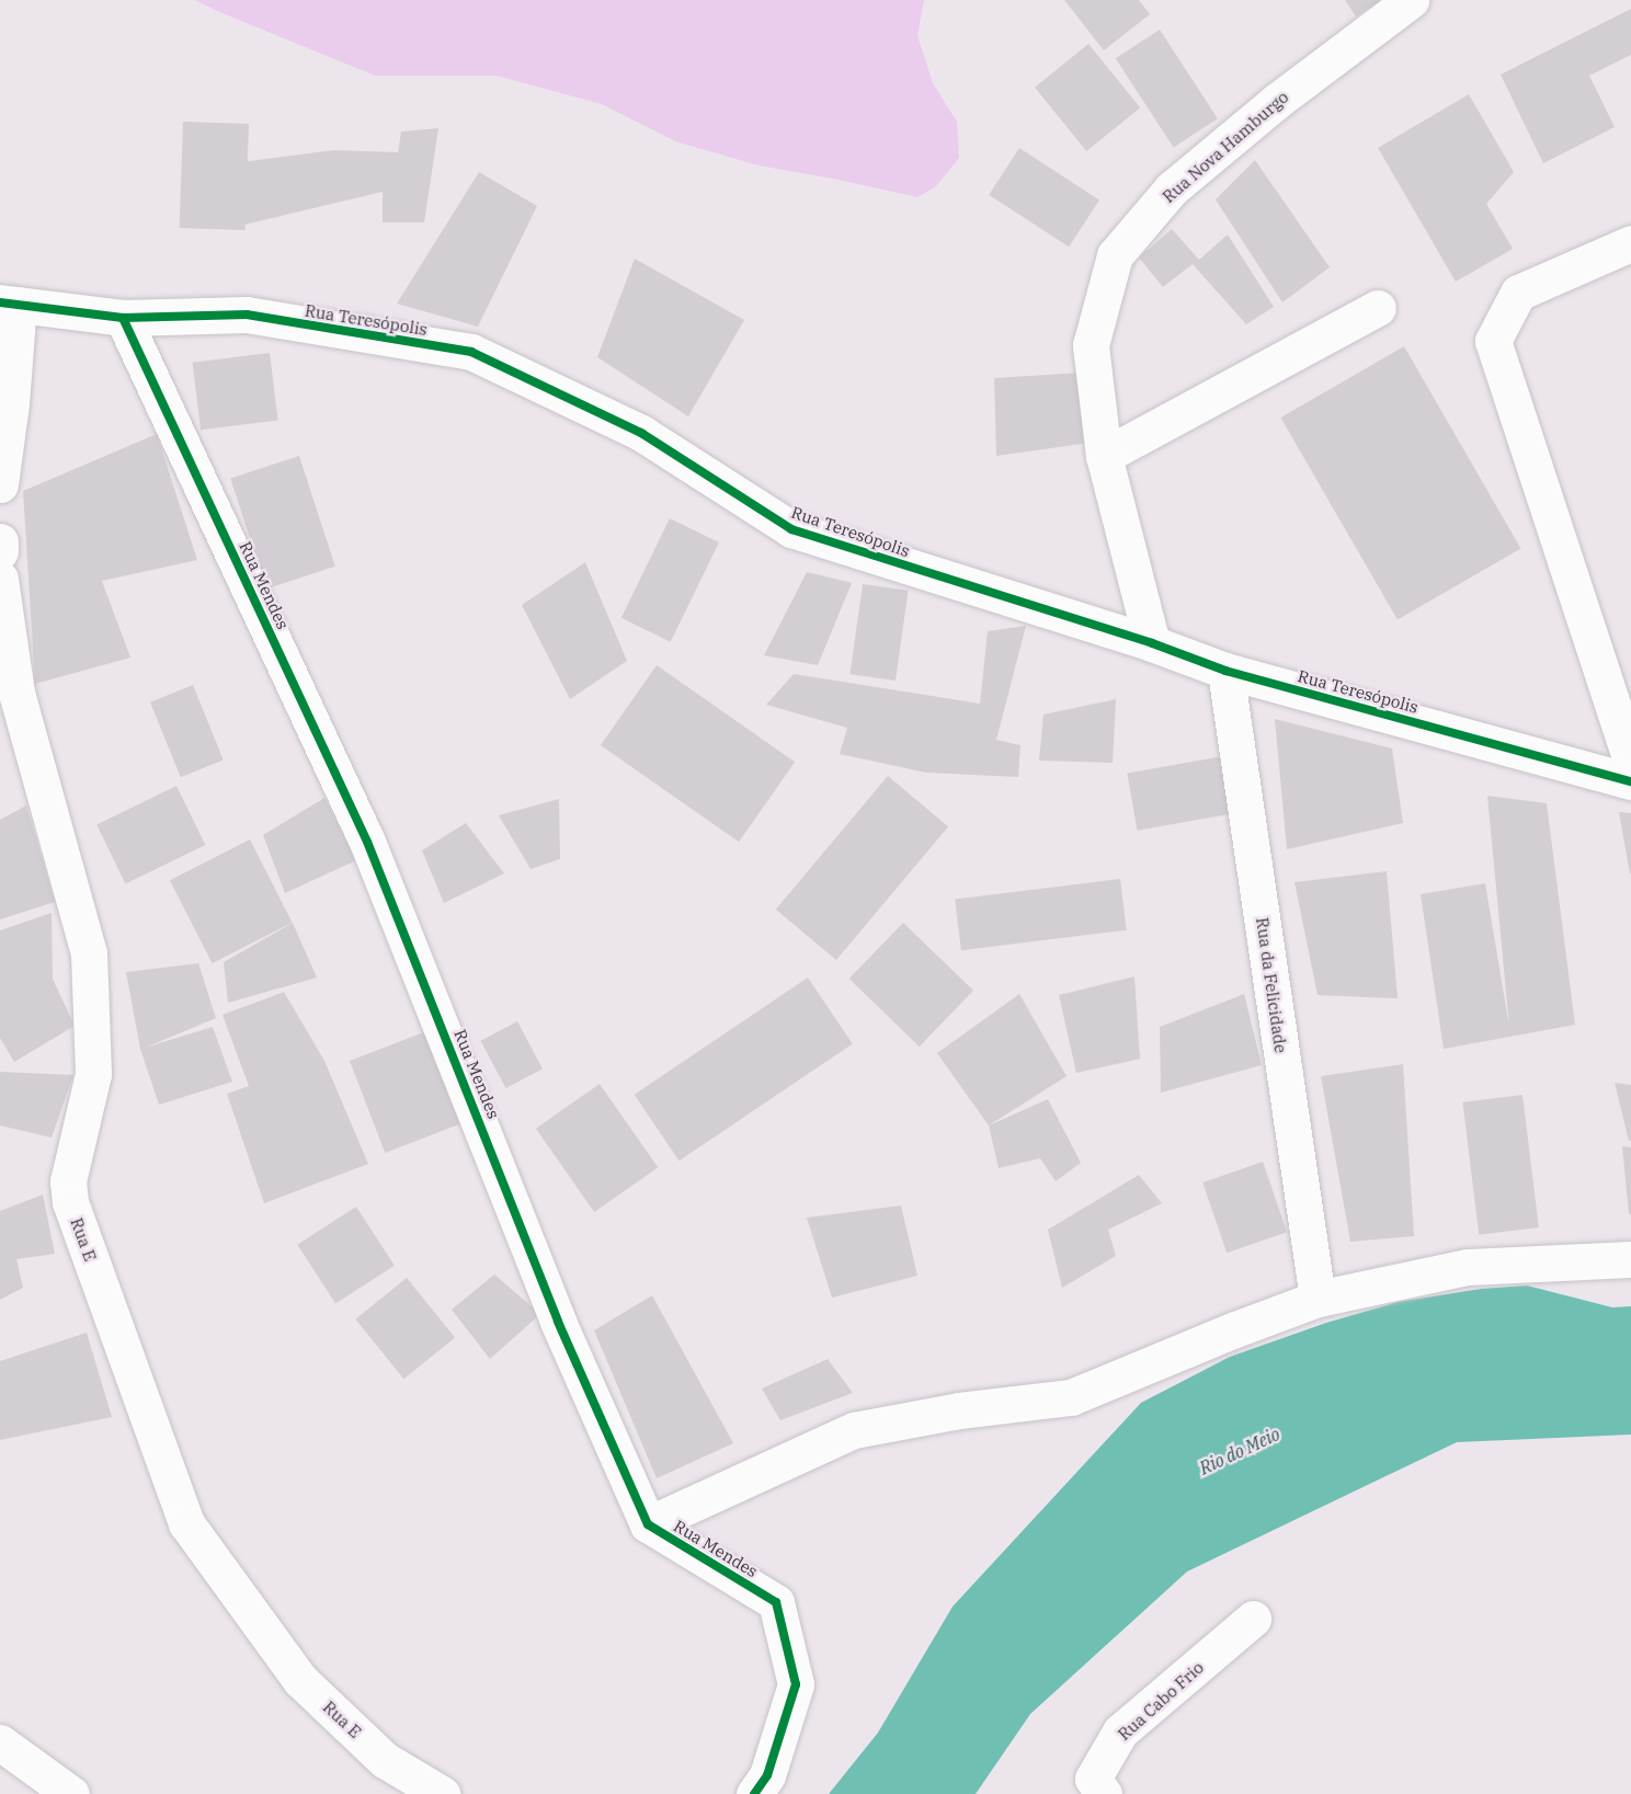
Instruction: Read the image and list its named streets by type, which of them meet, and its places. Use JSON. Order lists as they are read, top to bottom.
{
  "streets": {
    "street": [
      "Rua Nova Hamburgo",
      "Rua Teresópolis",
      "Rua Mendes",
      "Rua da Felicidade",
      "Rua E",
      "Rua Cabo Frio"
    ]
  },
  "crossings": [
    ["Rua Nova Hamburgo", "Rua Teresópolis"],
    ["Rua Teresópolis", "Rua Mendes"],
    ["Rua Teresópolis", "Rua da Felicidade"]
  ],
  "water": ["Rio do Meio"]
}
